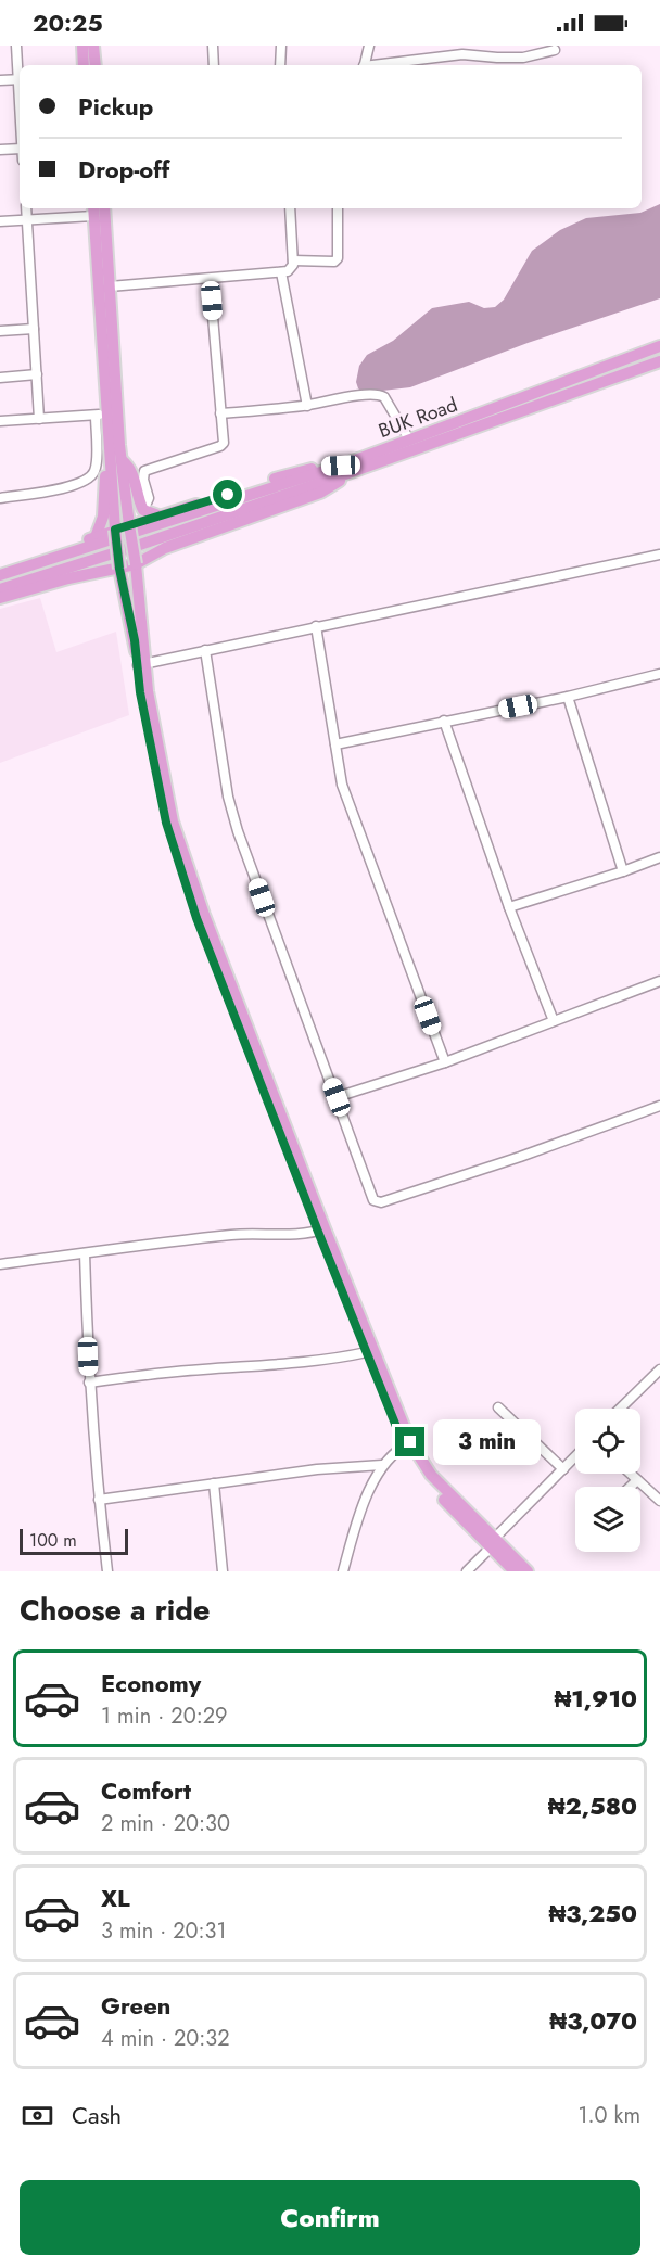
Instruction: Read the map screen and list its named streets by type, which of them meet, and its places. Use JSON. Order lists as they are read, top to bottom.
{
  "streets": {
    "main road": ["BUK Road"]
  },
  "scale_bar": "100 m",
  "page": {
    "status": "20:25",
    "banner": ["Pickup", "Drop-off"],
    "bubble": "3 min",
    "scale": "100 m",
    "heading": "Choose a ride",
    "list": [
      {
        "name": "Economy",
        "note": "1 min · 20:29",
        "value": "₦1,910"
      },
      {
        "name": "Comfort",
        "note": "2 min · 20:30",
        "value": "₦2,580"
      },
      {
        "name": "XL",
        "note": "3 min · 20:31",
        "value": "₦3,250"
      },
      {
        "name": "Green",
        "note": "4 min · 20:32",
        "value": "₦3,070"
      }
    ],
    "pay": ["Cash", "1.0 km"],
    "buttons": "Confirm"
  }
}
